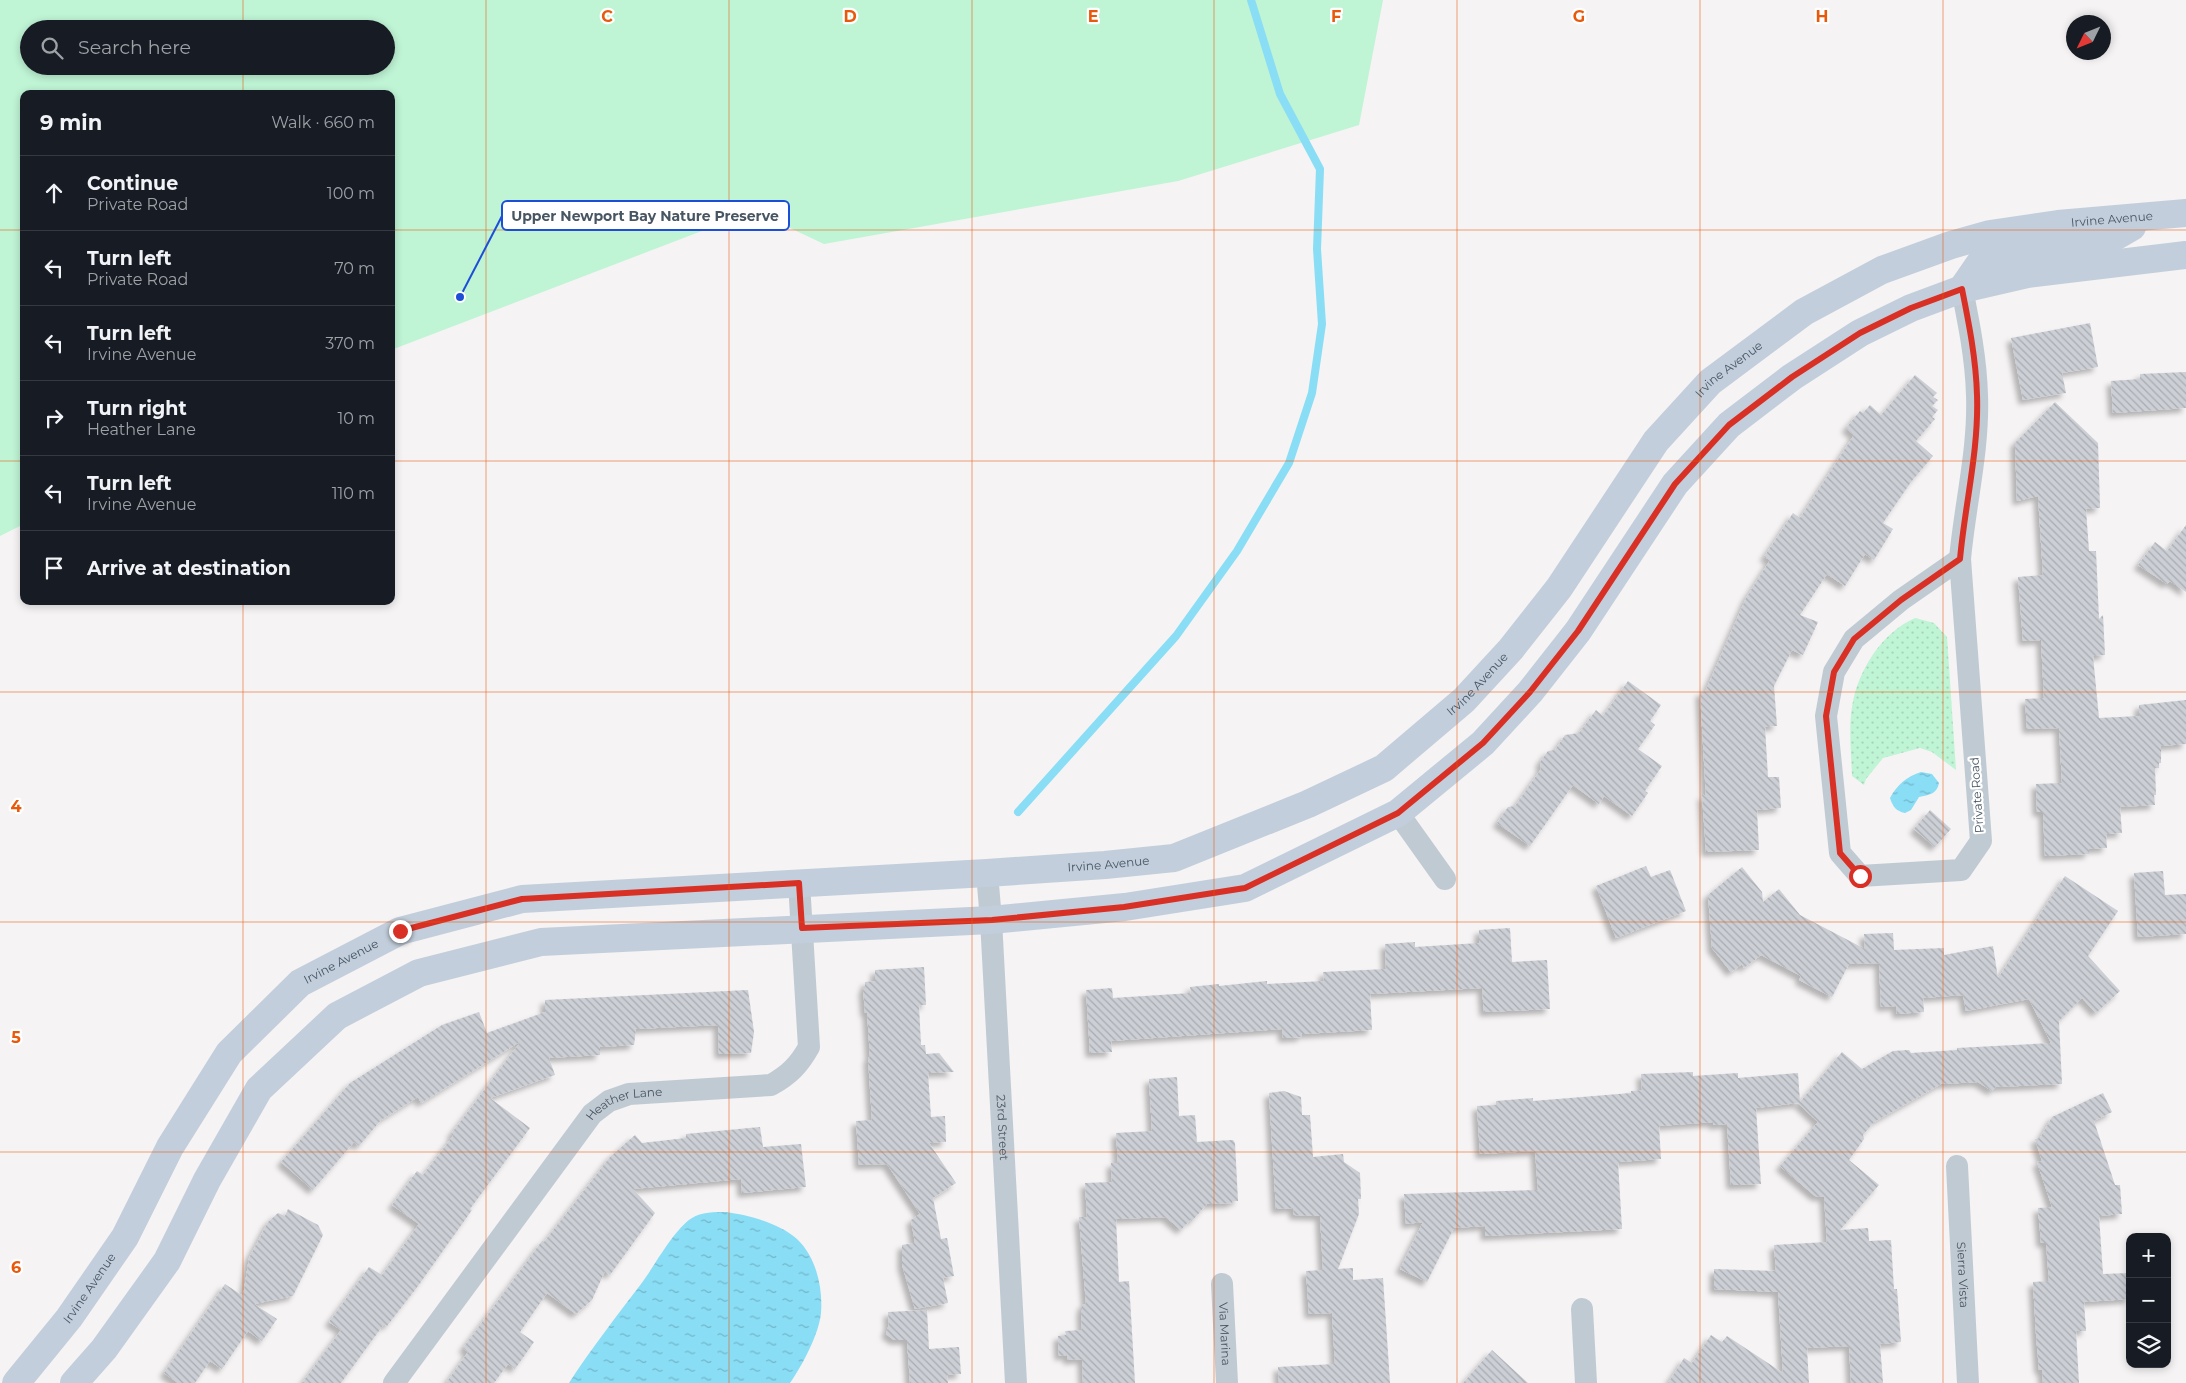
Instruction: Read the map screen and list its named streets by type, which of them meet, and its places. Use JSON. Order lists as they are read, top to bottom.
{
  "streets": {
    "main road": ["Irvine Avenue"],
    "street": [
      "Private Road",
      "Heather Lane",
      "23rd Street",
      "Sierra Vista",
      "Via Marina"
    ]
  },
  "crossings": [
    ["Irvine Avenue", "Heather Lane"],
    ["Irvine Avenue", "23rd Street"]
  ],
  "places": ["Upper Newport Bay Nature Preserve"],
  "north": "bottom left",
  "page": {
    "search": "Search here",
    "heading": ["9 min", "Walk · 660 m"],
    "list": [
      ["Continue", "Private Road", "100 m"],
      ["Turn left", "Private Road", "70 m"],
      ["Turn left", "Irvine Avenue", "370 m"],
      ["Turn right", "Heather Lane", "10 m"],
      ["Turn left", "Irvine Avenue", "110 m"],
      "Arrive at destination"
    ],
    "map_buttons": ["+", "−"]
  },
  "grid": {
    "columns": [
      "C",
      "D",
      "E",
      "F",
      "G",
      "H"
    ],
    "rows": ["4", "5", "6"]
  }
}
